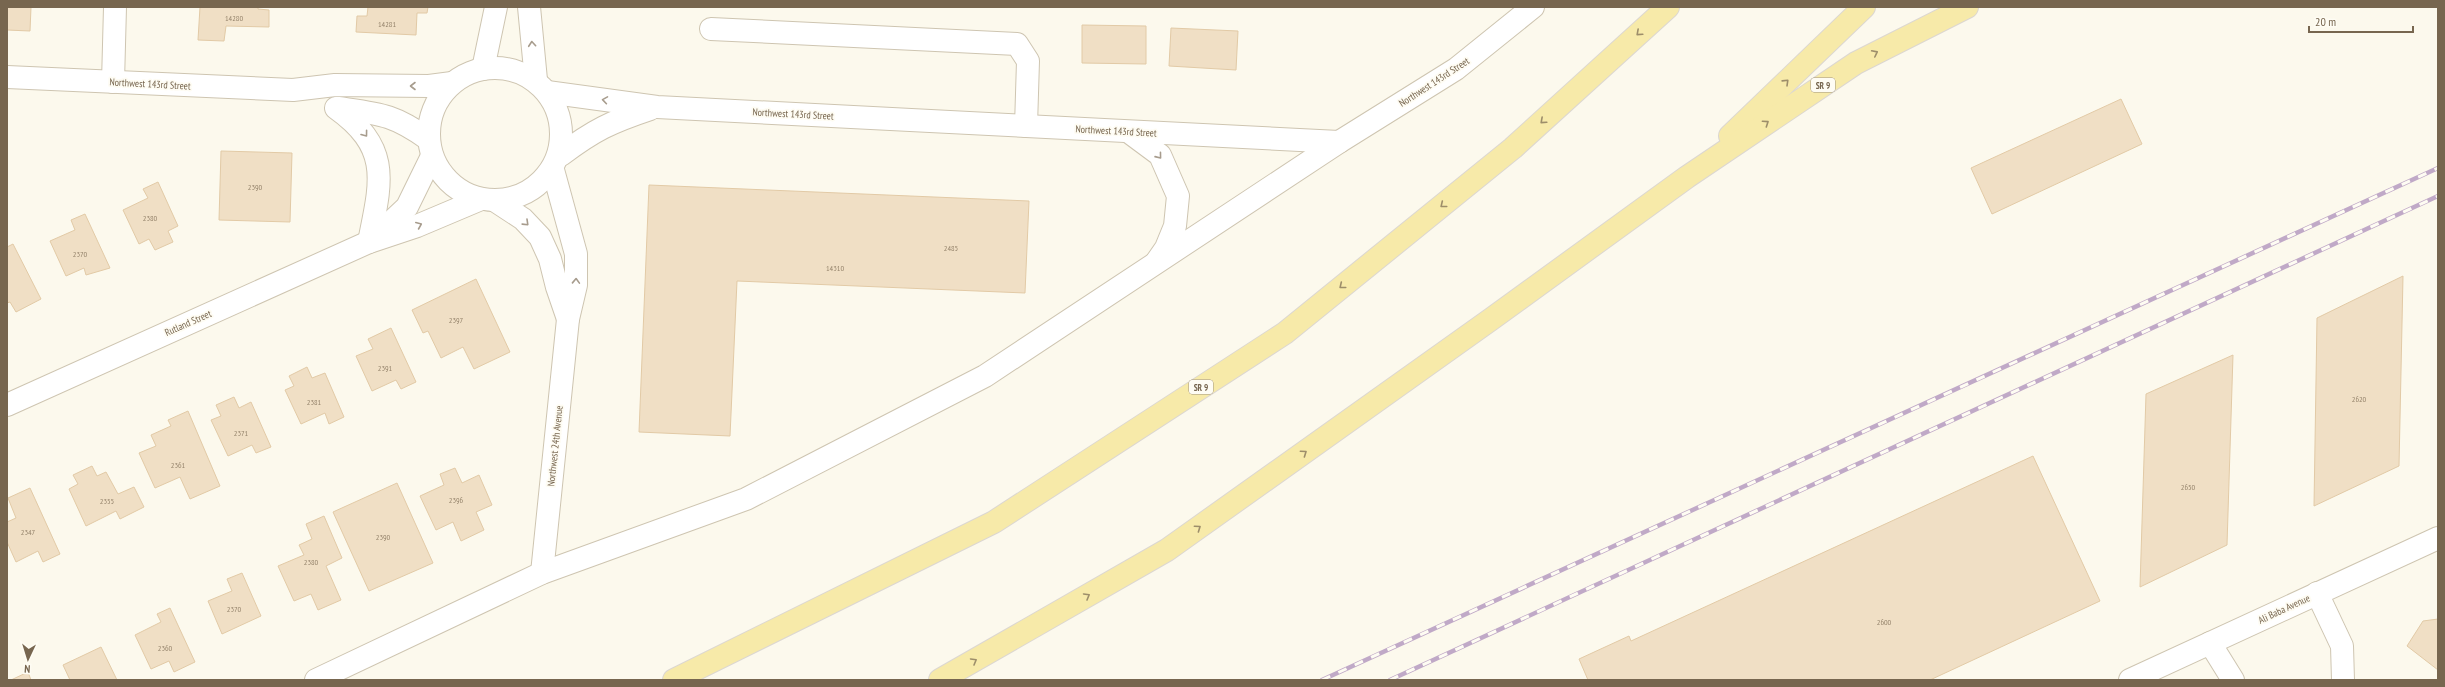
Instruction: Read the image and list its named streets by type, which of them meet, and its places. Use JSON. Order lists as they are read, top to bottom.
{
  "streets": {
    "main road": ["SR 9"],
    "street": [
      "Northwest 143rd Street",
      "Rutland Street",
      "Northwest 24th Avenue",
      "Ali Baba Avenue"
    ]
  },
  "crossings": [
    ["Northwest 143rd Street", "Rutland Street"],
    ["Northwest 143rd Street", "Northwest 24th Avenue"],
    ["Rutland Street", "Northwest 24th Avenue"]
  ],
  "house_numbers": [
    "14280",
    "14281",
    "2390",
    "2380",
    "2485",
    "2370",
    "14310",
    "2397",
    "2391",
    "2620",
    "2381",
    "2371",
    "2361",
    "2650",
    "2396",
    "2355",
    "2347",
    "2390",
    "2380",
    "2370",
    "2600",
    "2360"
  ],
  "scale_bar": "20 m",
  "north": "bottom"
}
